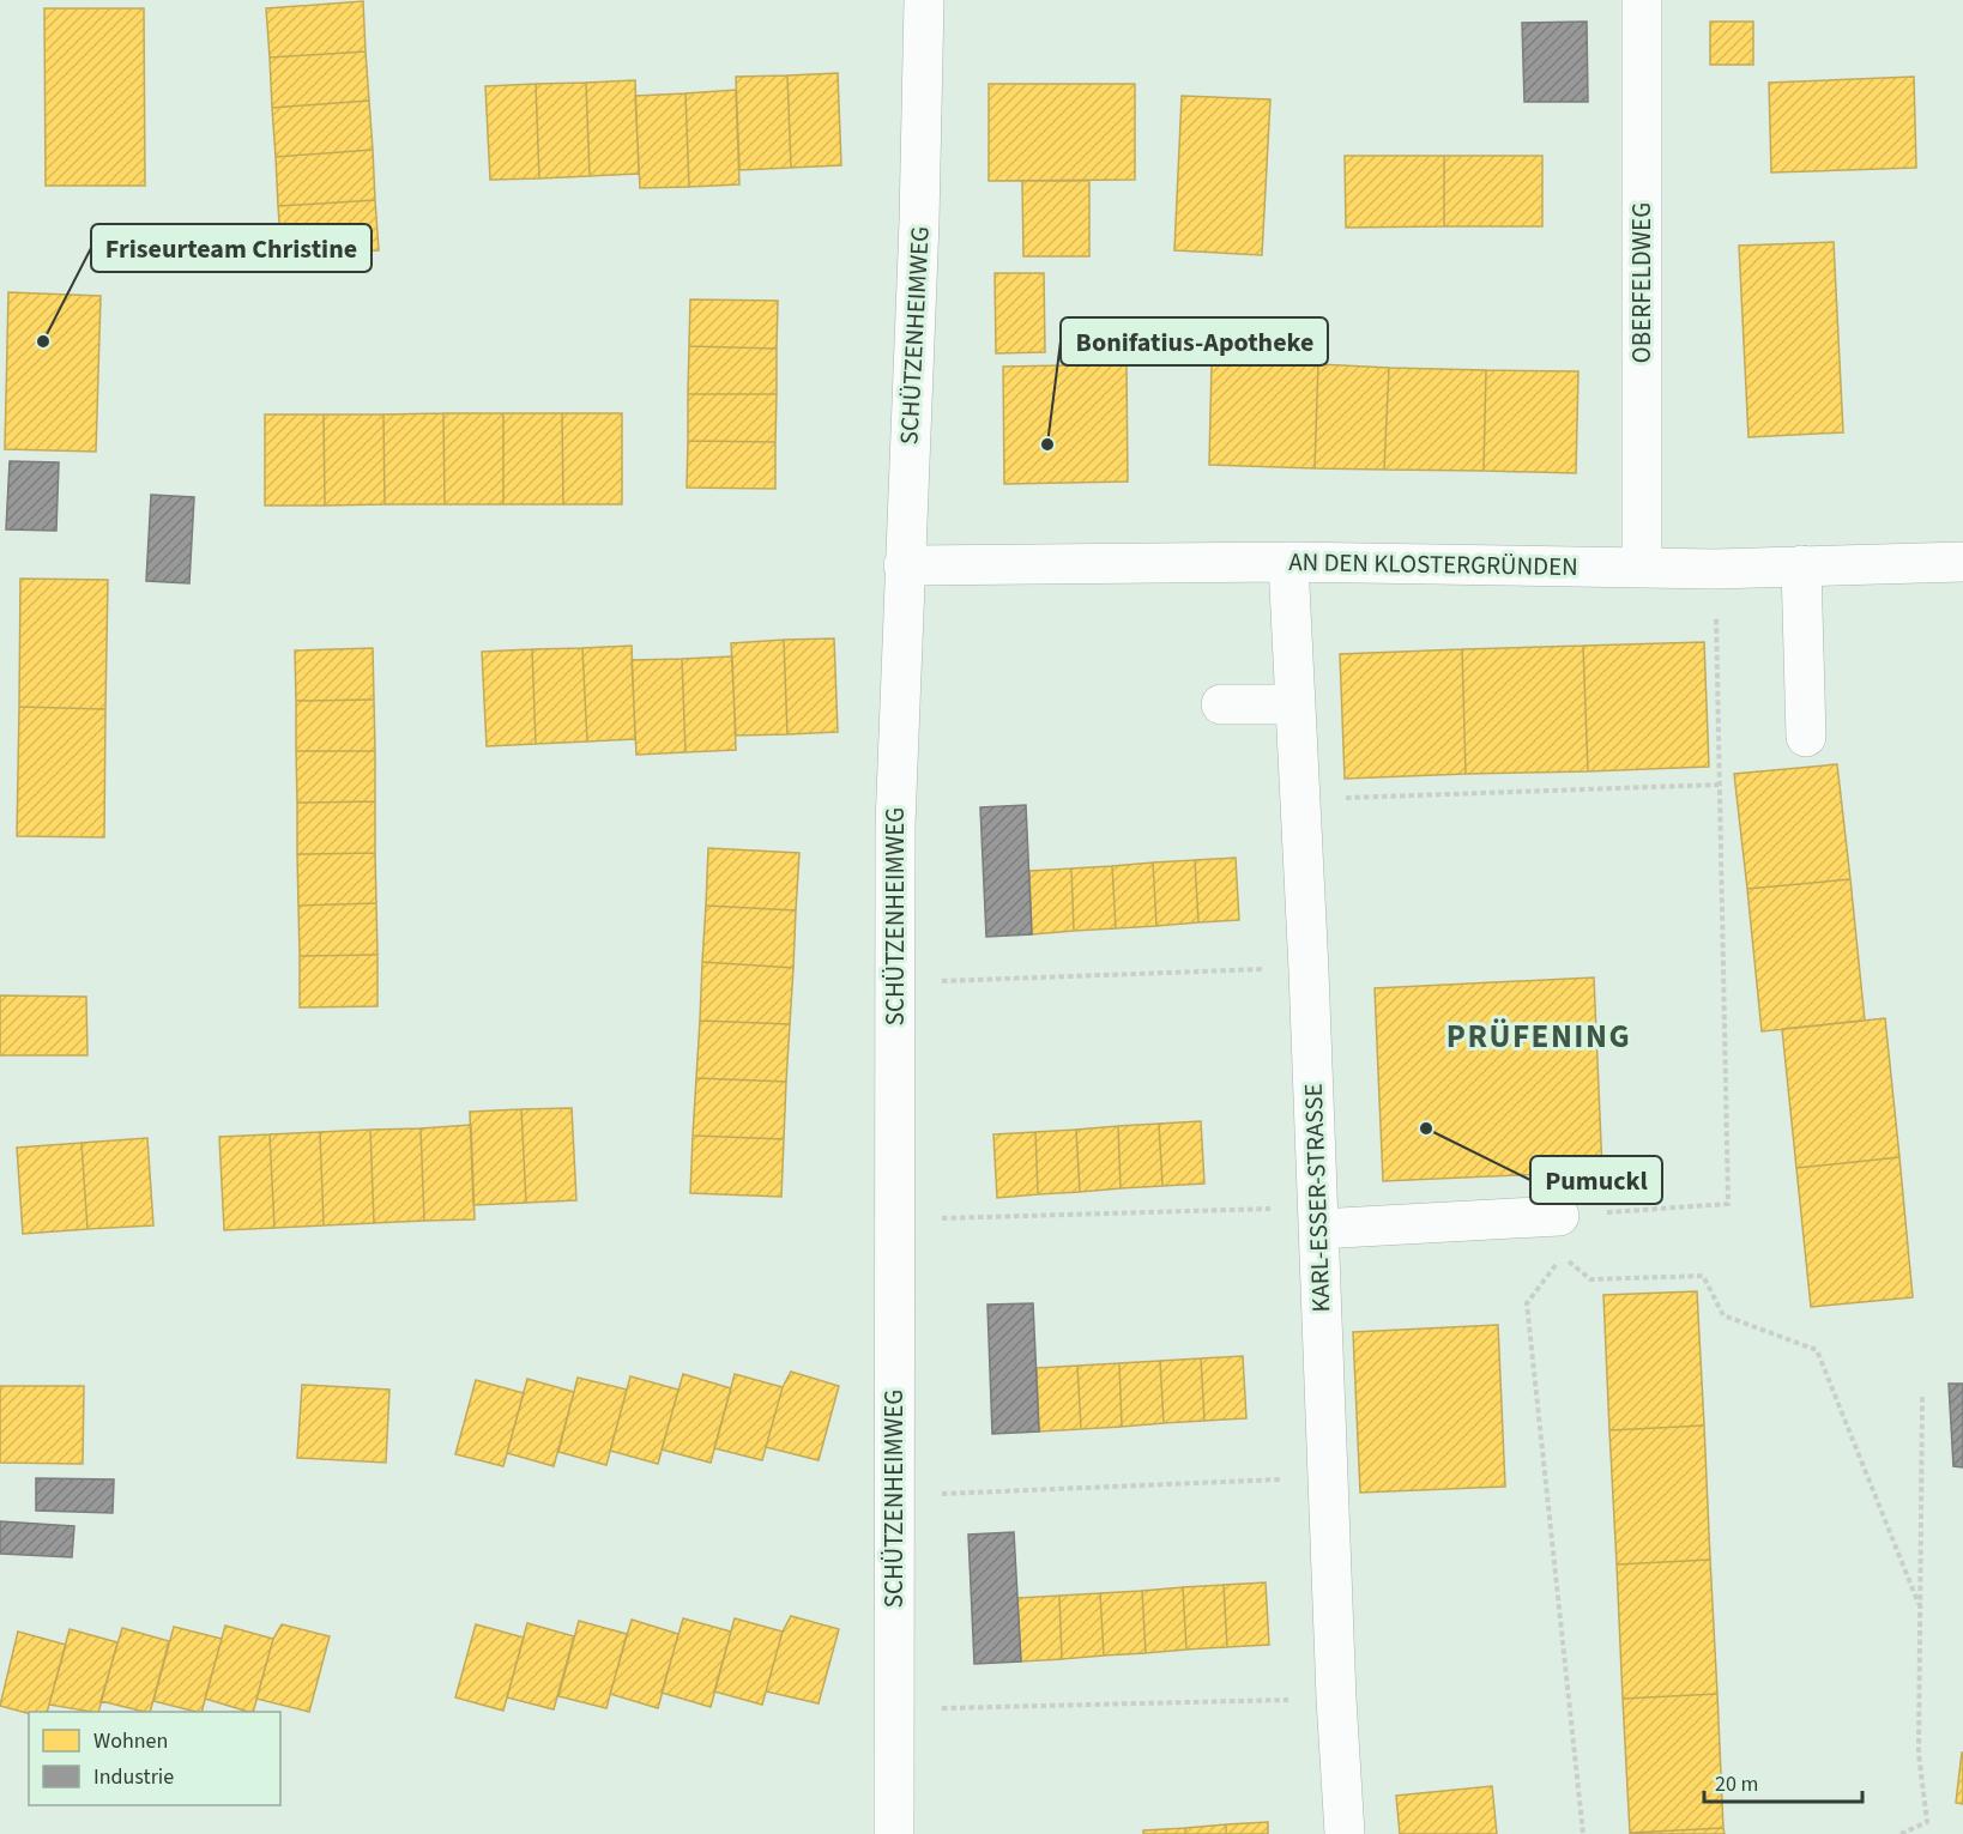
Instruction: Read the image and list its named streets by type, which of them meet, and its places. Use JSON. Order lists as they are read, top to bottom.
{
  "streets": {
    "street": [
      "OBERFELDWEG",
      "SCHÜTZENHEIMWEG",
      "AN DEN KLOSTERGRÜNDEN",
      "KARL-ESSER-STRASSE"
    ]
  },
  "crossings": [
    ["OBERFELDWEG", "AN DEN KLOSTERGRÜNDEN"],
    ["SCHÜTZENHEIMWEG", "AN DEN KLOSTERGRÜNDEN"],
    ["AN DEN KLOSTERGRÜNDEN", "KARL-ESSER-STRASSE"]
  ],
  "districts": ["PRÜFENING"],
  "places": ["Friseurteam Christine", "Bonifatius-Apotheke", "Pumuckl"],
  "legend": ["Wohnen", "Industrie"],
  "scale_bar": "20 m"
}
